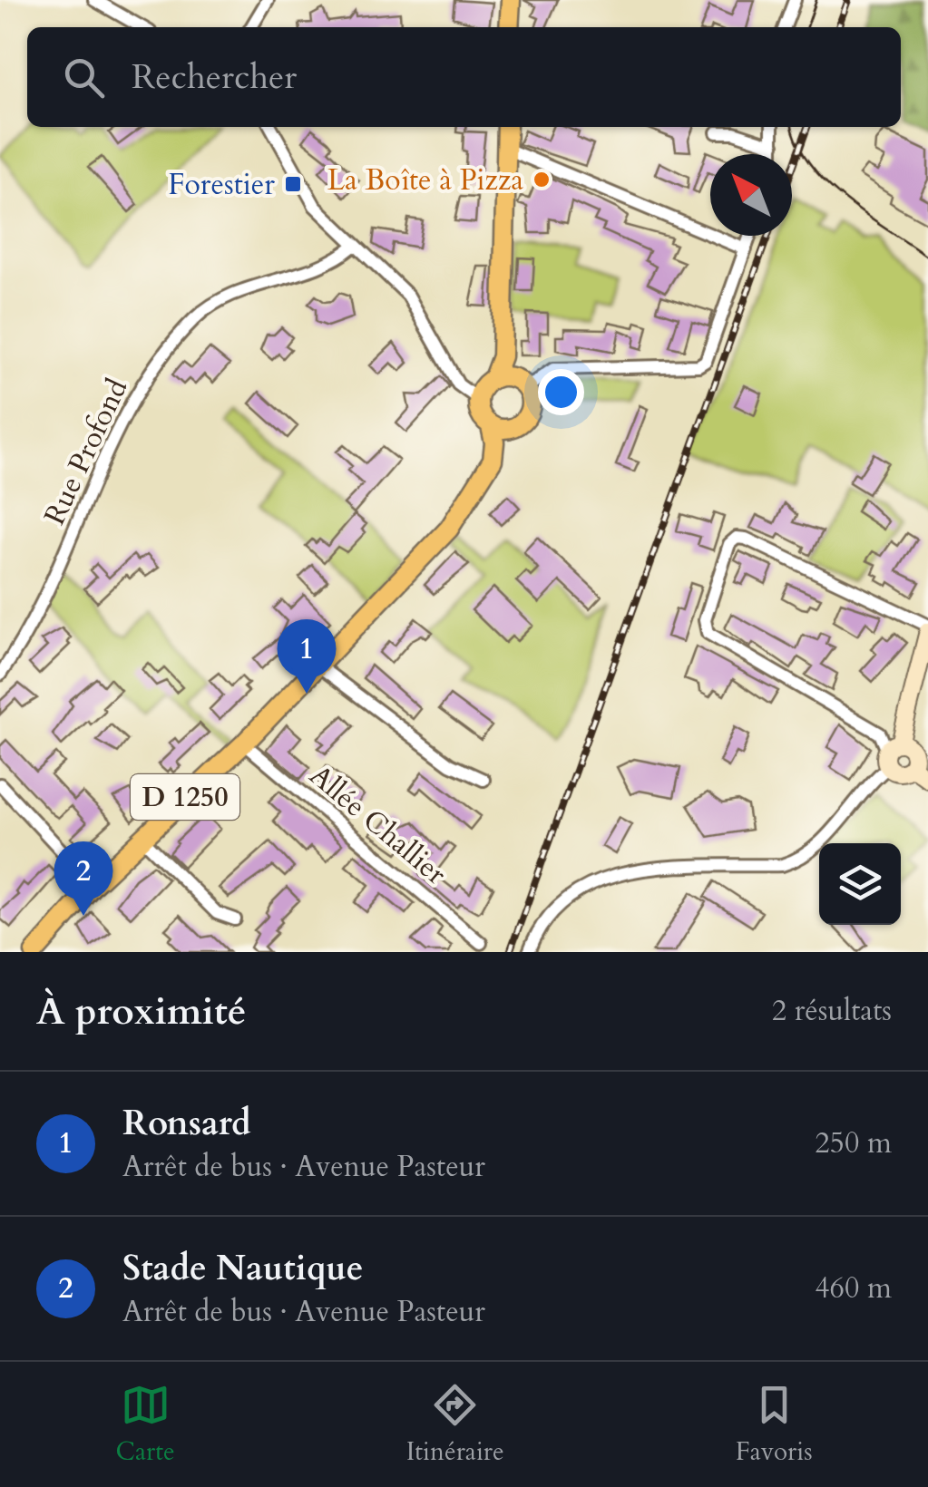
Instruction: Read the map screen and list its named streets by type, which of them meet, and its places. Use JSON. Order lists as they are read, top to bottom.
{
  "streets": {
    "main road": ["D 1250"],
    "street": ["Rue Profond", "Allée Challier"]
  },
  "crossings": [
    ["D 1250", "Allée Challier"]
  ],
  "places": {
    "other": ["La Boîte à Pizza"],
    "transit": ["Forestier"]
  },
  "north": "top left",
  "page": {
    "search": "Rechercher",
    "pins": ["1", "2"],
    "heading": ["À proximité", "2 résultats"],
    "list": [
      {
        "mark": "1",
        "name": "Ronsard",
        "note": "Arrêt de bus · Avenue Pasteur",
        "value": "250 m"
      },
      {
        "mark": "2",
        "name": "Stade Nautique",
        "note": "Arrêt de bus · Avenue Pasteur",
        "value": "460 m"
      }
    ],
    "nav": ["Carte", "Itinéraire", "Favoris"]
  }
}
